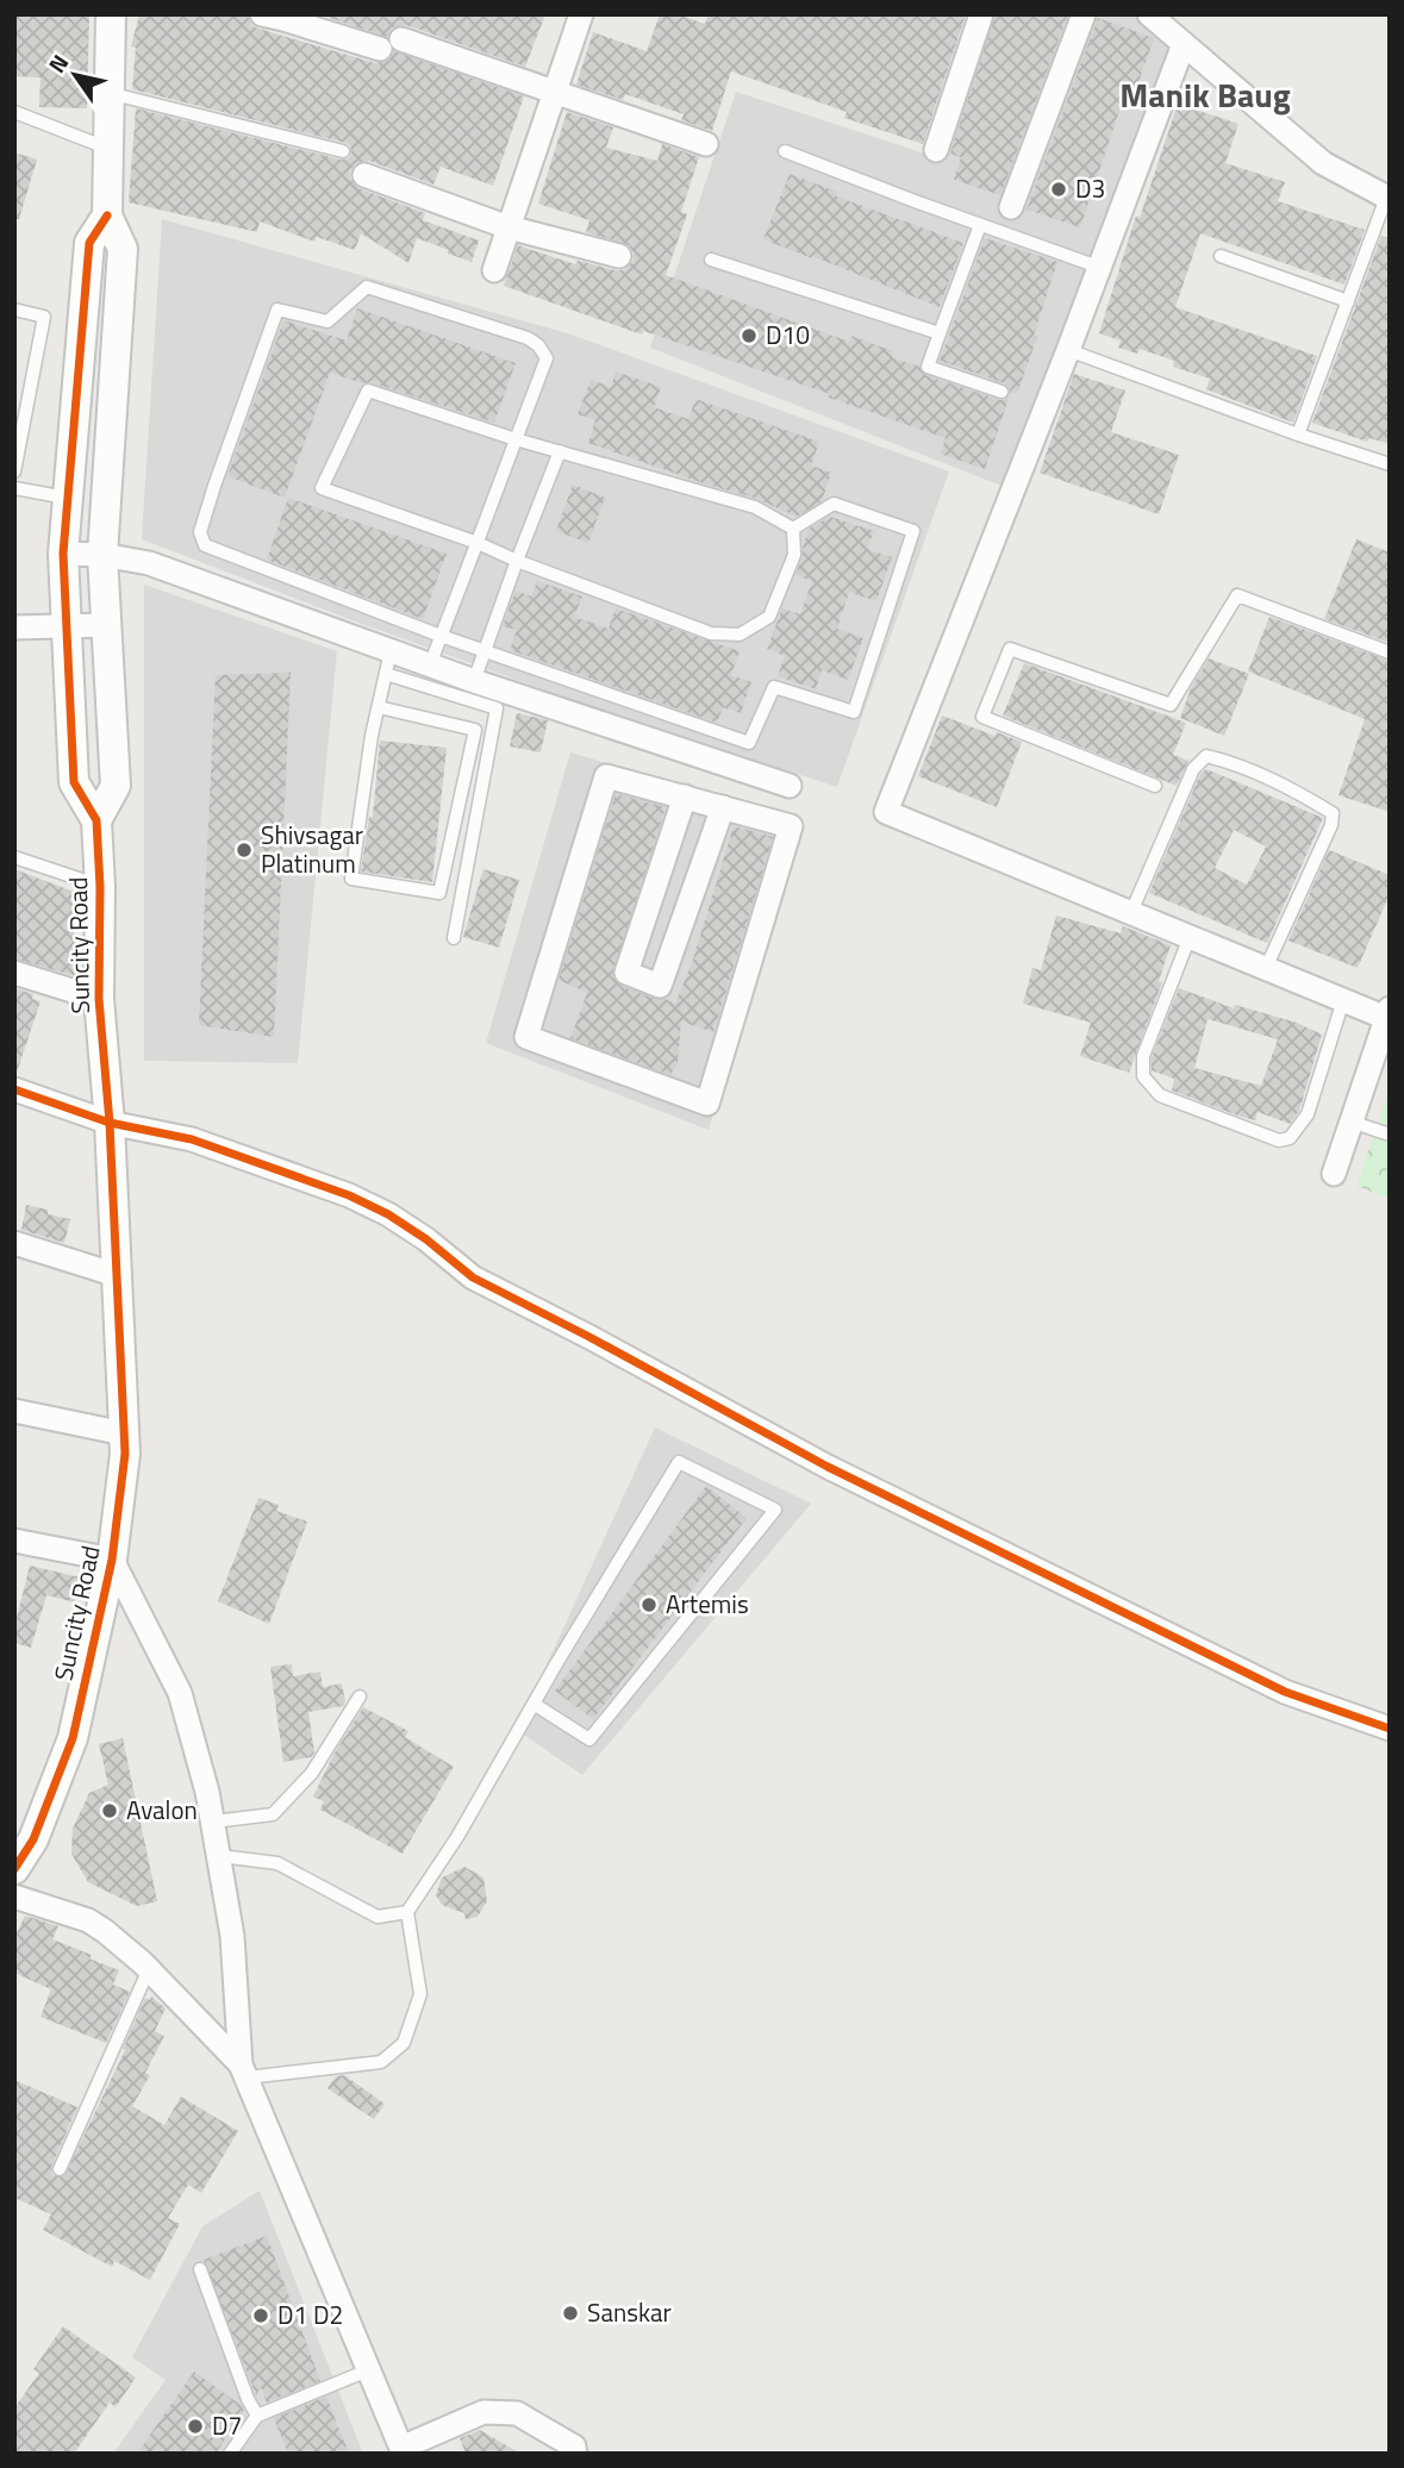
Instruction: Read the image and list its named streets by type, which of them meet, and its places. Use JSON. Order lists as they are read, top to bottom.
{
  "streets": {
    "street": ["Suncity Road"]
  },
  "districts": ["Manik Baug"],
  "places": [
    "D3",
    "D10",
    "Shivsagar Platinum",
    "Artemis",
    "Avalon",
    "Sanskar",
    "D1 D2",
    "D7"
  ],
  "north": "top left"
}
